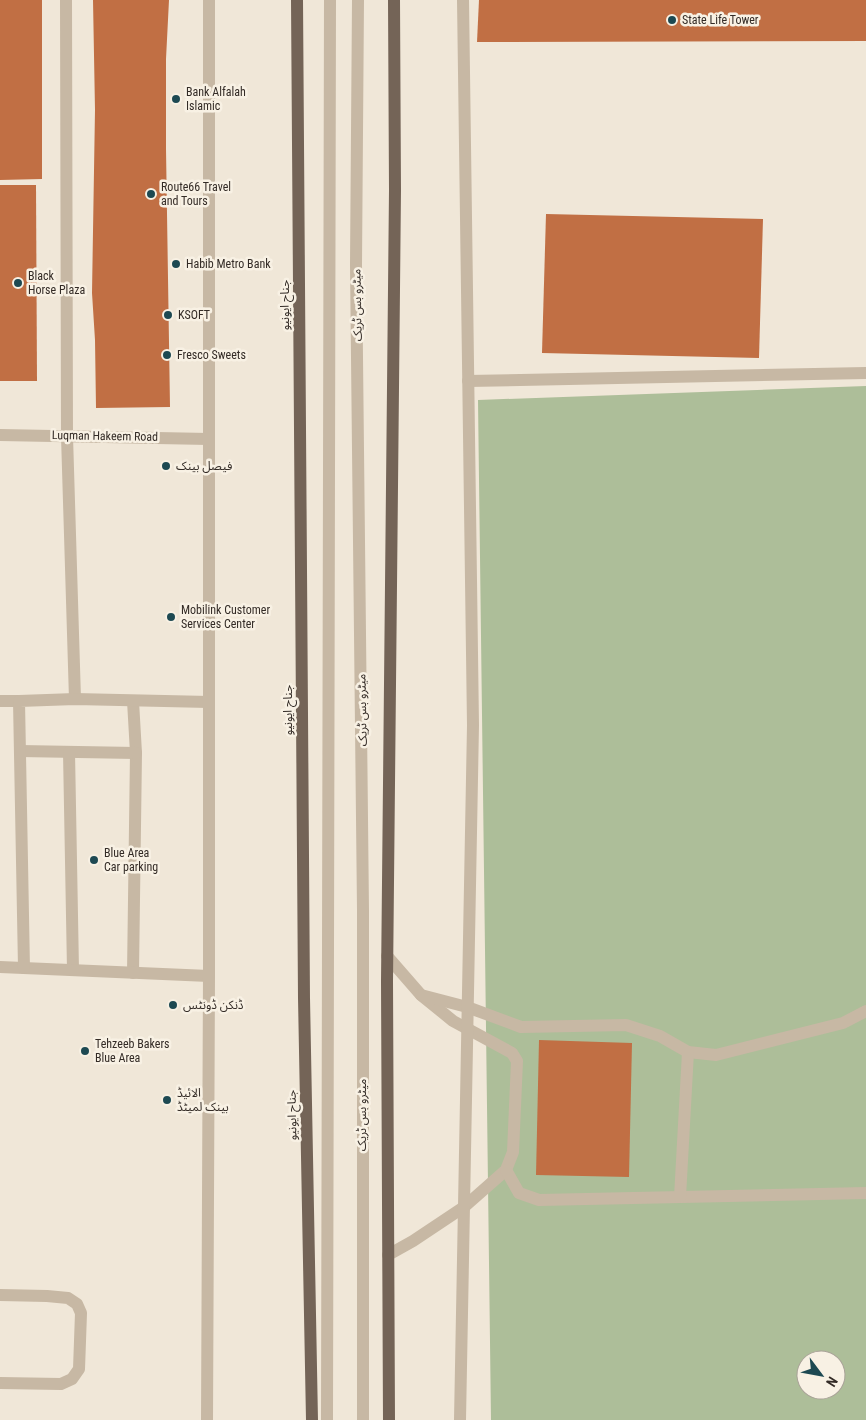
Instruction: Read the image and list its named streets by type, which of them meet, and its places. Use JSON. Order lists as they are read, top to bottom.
{
  "streets": {
    "main road": ["جناح ایونیو"],
    "street": ["میٹرو بس ٹریک", "Luqman Hakeem Road"]
  },
  "places": [
    "State Life Tower",
    "Bank Alfalah Islamic",
    "Route66 Travel and Tours",
    "Habib Metro Bank",
    "Black Horse Plaza",
    "KSOFT",
    "Fresco Sweets",
    "فیصل بینک",
    "Mobilink Customer Services Center",
    "Blue Area Car parking",
    "ڈنکن ڈونٹس",
    "Tehzeeb Bakers Blue Area",
    "الائیڈ بینک لمیٹڈ"
  ],
  "north": "bottom right"
}
